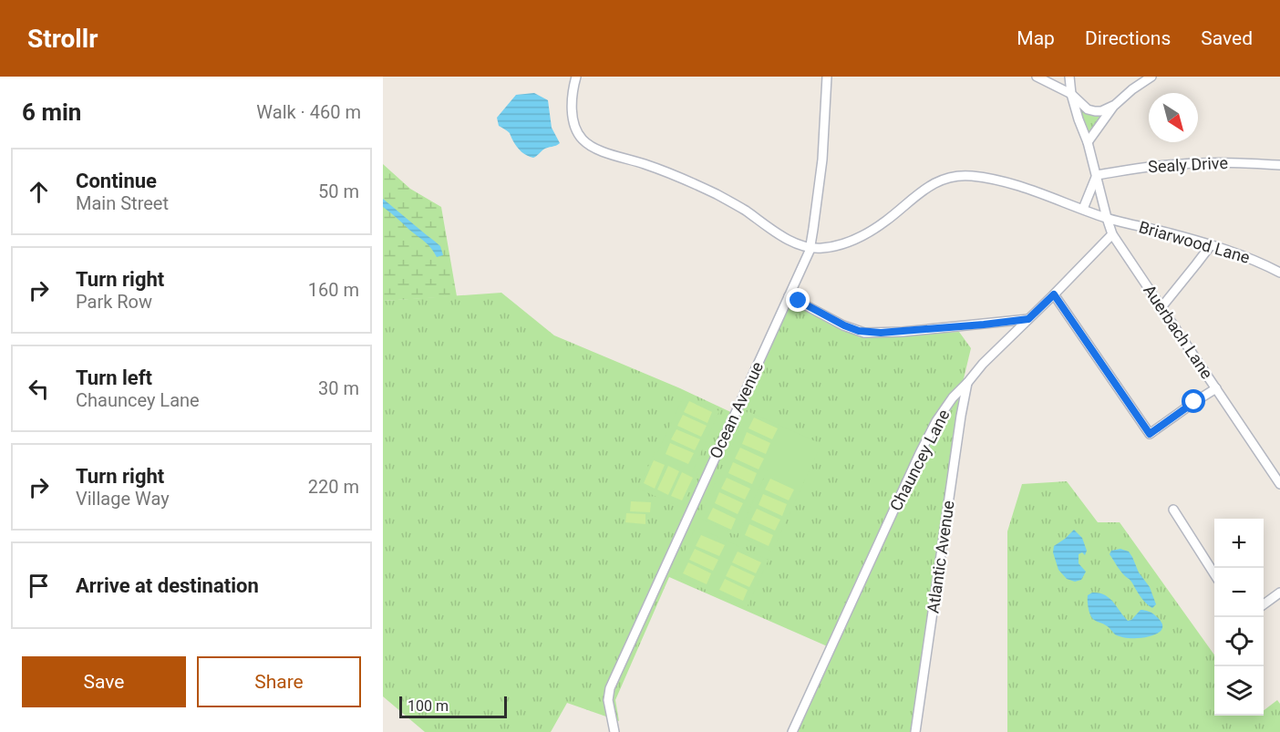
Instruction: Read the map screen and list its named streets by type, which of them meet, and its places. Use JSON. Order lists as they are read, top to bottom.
{
  "streets": {
    "street": [
      "Sealy Drive",
      "Briarwood Lane",
      "Auerbach Lane",
      "Ocean Avenue",
      "Chauncey Lane",
      "Atlantic Avenue"
    ]
  },
  "crossings": [
    ["Briarwood Lane", "Ocean Avenue"],
    ["Auerbach Lane", "Chauncey Lane"],
    ["Chauncey Lane", "Atlantic Avenue"]
  ],
  "scale_bar": "100 m",
  "north": "bottom right",
  "page": {
    "header": "Strollr",
    "nav": ["Map", "Directions", "Saved"],
    "heading": ["6 min", "Walk · 460 m"],
    "list": [
      ["Continue", "Main Street", "50 m"],
      ["Turn right", "Park Row", "160 m"],
      ["Turn left", "Chauncey Lane", "30 m"],
      ["Turn right", "Village Way", "220 m"],
      "Arrive at destination"
    ],
    "map_buttons": ["+", "−"],
    "buttons": ["Save", "Share"],
    "scale": "100 m"
  }
}
